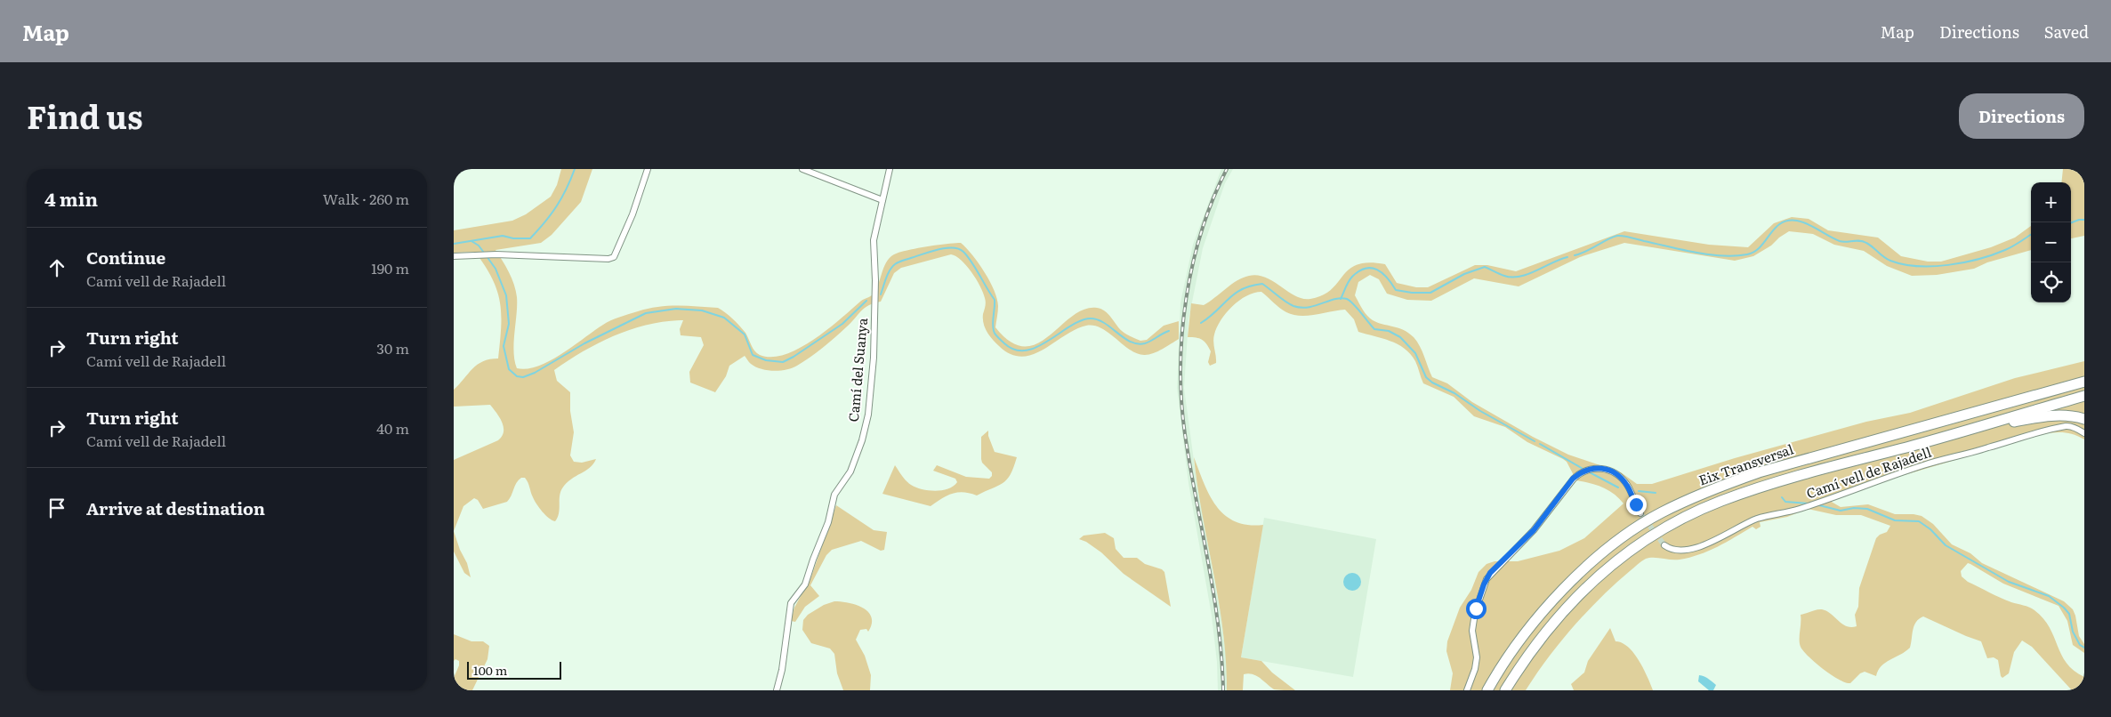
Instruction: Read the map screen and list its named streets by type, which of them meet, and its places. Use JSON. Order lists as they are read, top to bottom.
{
  "streets": {
    "highway": ["Eix Transversal"],
    "street": ["Camí del Suanya", "Camí vell de Rajadell"]
  },
  "scale_bar": "100 m",
  "page": {
    "header": "Map",
    "nav": ["Map", "Directions", "Saved"],
    "title": "Find us",
    "buttons": "Directions",
    "heading": ["4 min", "Walk · 260 m"],
    "map_buttons": ["+", "−"],
    "list": [
      ["Continue", "Camí vell de Rajadell", "190 m"],
      ["Turn right", "Camí vell de Rajadell", "30 m"],
      ["Turn right", "Camí vell de Rajadell", "40 m"],
      "Arrive at destination"
    ],
    "scale": "100 m"
  }
}
